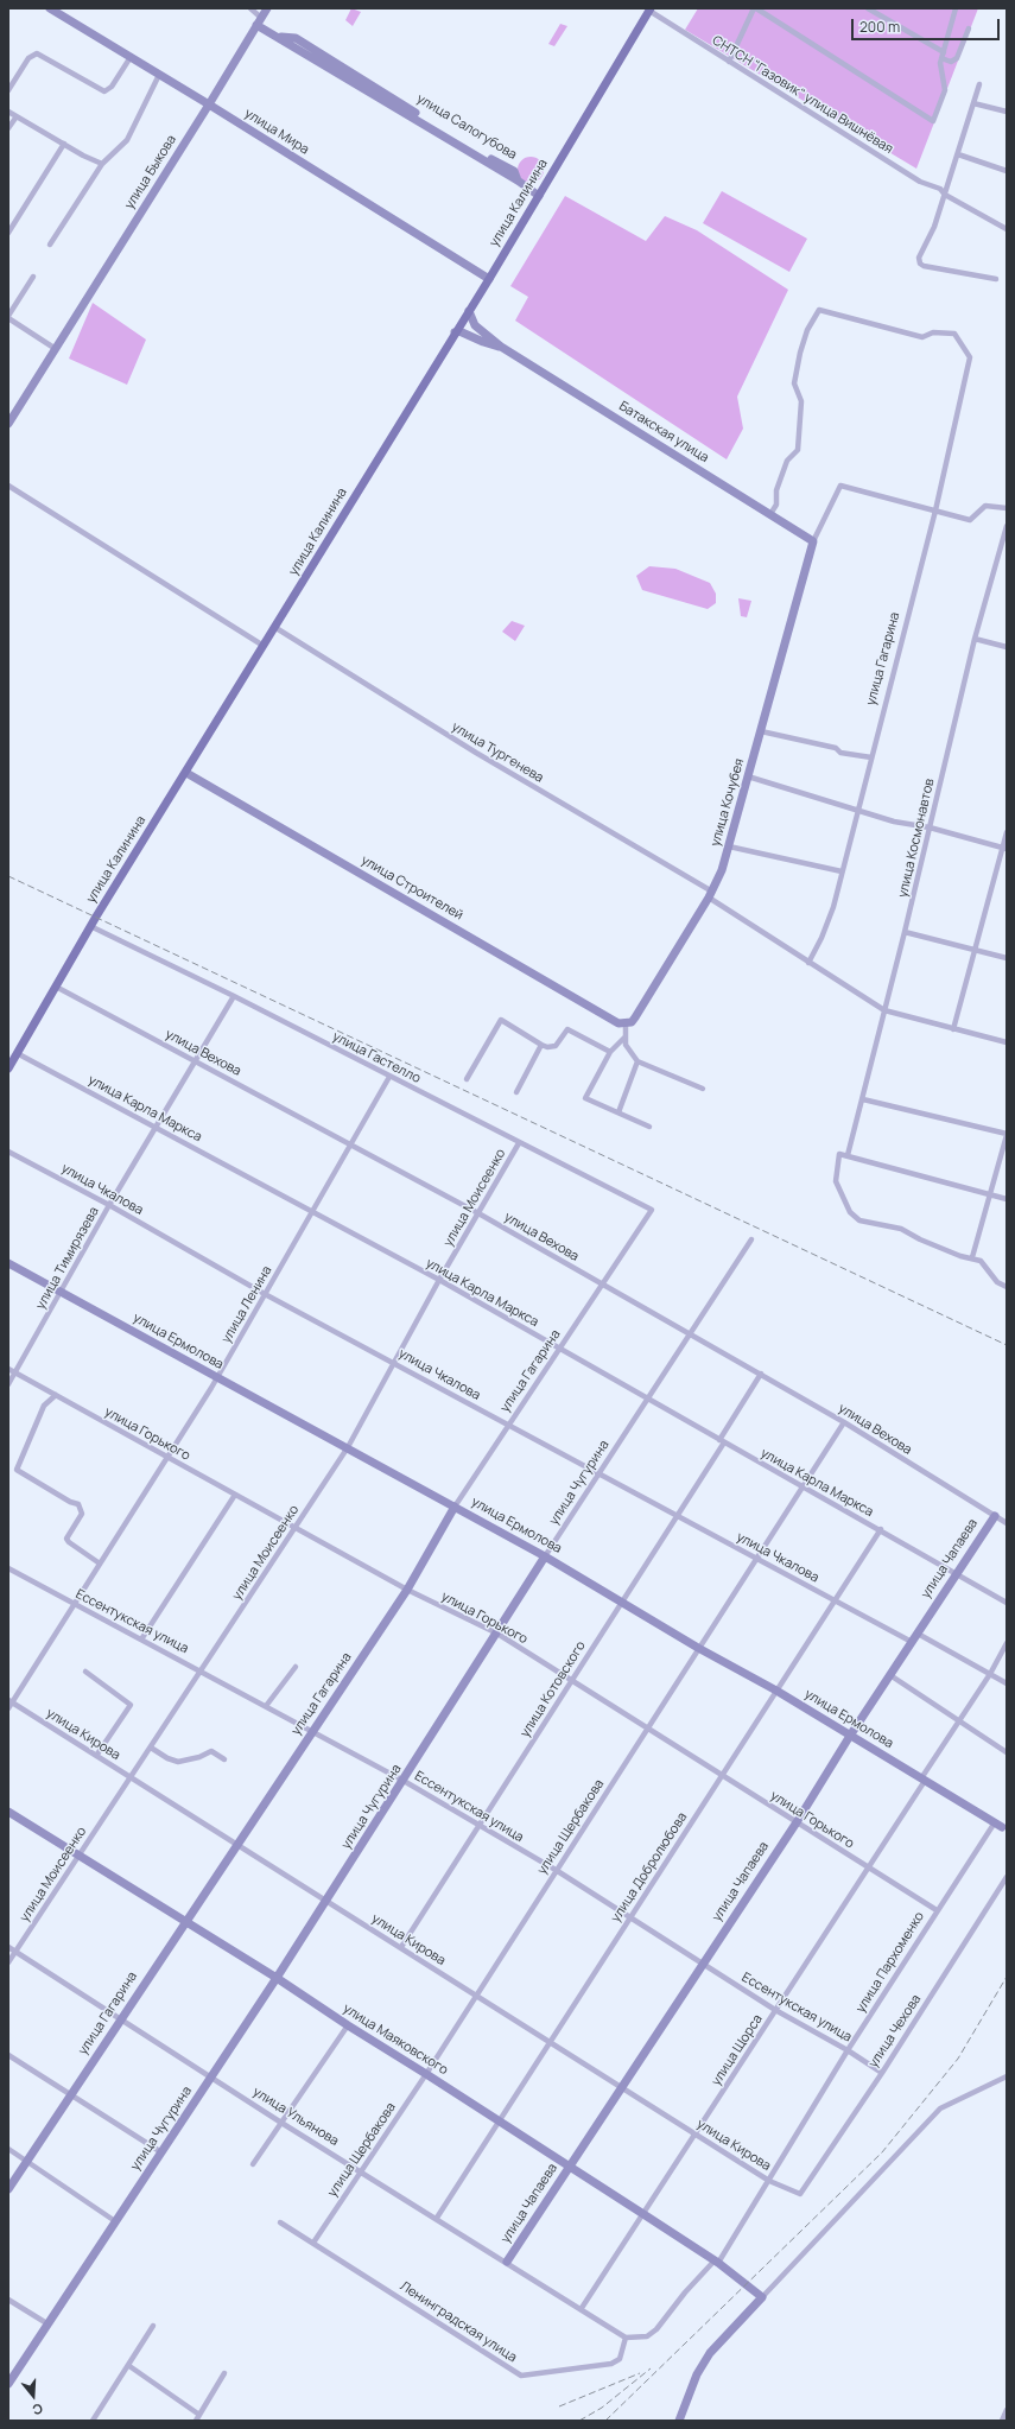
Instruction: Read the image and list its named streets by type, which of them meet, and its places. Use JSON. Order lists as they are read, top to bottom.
{
  "streets": {
    "main road": ["улица Калинина"],
    "street": [
      "СНТСН \"Газовик\" улица Вишнёвая",
      "улица Салогубова",
      "улица Мира",
      "улица Быкова",
      "Батакская улица",
      "улица Гагарина",
      "улица Тургенева",
      "улица Кочубея",
      "улица Космонавтов",
      "улица Строителей",
      "улица Вехова",
      "улица Гастелло",
      "улица Карла Маркса",
      "улица Чкалова",
      "улица Моисеенко",
      "улица Тимирязева",
      "улица Ленина",
      "улица Ермолова",
      "улица Горького",
      "улица Чугурина",
      "улица Чапаева",
      "Ессентукская улица",
      "улица Котовского",
      "улица Кирова",
      "улица Щербакова",
      "улица Добролюбова",
      "улица Пархоменко",
      "улица Чехова",
      "улица Маяковского",
      "улица Щорса",
      "улица Ульянова",
      "Ленинградская улица"
    ]
  },
  "crossings": [
    ["СНТСН \"Газовик\" улица Вишнёвая", "улица Калинина"],
    ["улица Салогубова", "улица Быкова"],
    ["улица Салогубова", "улица Калинина"],
    ["улица Мира", "улица Быкова"],
    ["улица Мира", "улица Калинина"],
    ["улица Калинина", "Батакская улица"],
    ["улица Калинина", "улица Тургенева"],
    ["улица Калинина", "улица Строителей"],
    ["улица Калинина", "улица Вехова"],
    ["улица Калинина", "улица Гастелло"],
    ["улица Калинина", "улица Карла Маркса"],
    ["Батакская улица", "улица Гагарина"],
    ["Батакская улица", "улица Кочубея"],
    ["улица Гагарина", "улица Тургенева"],
    ["улица Гагарина", "улица Кочубея"],
    ["улица Гагарина", "улица Вехова"],
    ["улица Гагарина", "улица Гастелло"],
    ["улица Гагарина", "улица Карла Маркса"],
    ["улица Гагарина", "улица Чкалова"],
    ["улица Гагарина", "улица Ермолова"],
    ["улица Гагарина", "улица Горького"],
    ["улица Гагарина", "Ессентукская улица"],
    ["улица Гагарина", "улица Кирова"],
    ["улица Гагарина", "улица Маяковского"],
    ["улица Гагарина", "улица Ульянова"],
    ["улица Тургенева", "улица Кочубея"],
    ["улица Тургенева", "улица Космонавтов"],
    ["улица Кочубея", "улица Строителей"],
    ["улица Вехова", "улица Моисеенко"],
    ["улица Вехова", "улица Тимирязева"],
    ["улица Вехова", "улица Ленина"],
    ["улица Вехова", "улица Чугурина"],
    ["улица Вехова", "улица Чапаева"],
    ["улица Вехова", "улица Котовского"],
    ["улица Вехова", "улица Щербакова"],
    ["улица Гастелло", "улица Моисеенко"],
    ["улица Гастелло", "улица Тимирязева"],
    ["улица Гастелло", "улица Ленина"],
    ["улица Карла Маркса", "улица Моисеенко"],
    ["улица Карла Маркса", "улица Тимирязева"],
    ["улица Карла Маркса", "улица Ленина"],
    ["улица Карла Маркса", "улица Чугурина"],
    ["улица Карла Маркса", "улица Чапаева"],
    ["улица Карла Маркса", "улица Котовского"],
    ["улица Карла Маркса", "улица Щербакова"],
    ["улица Карла Маркса", "улица Добролюбова"],
    ["улица Чкалова", "улица Моисеенко"],
    ["улица Чкалова", "улица Тимирязева"],
    ["улица Чкалова", "улица Ленина"],
    ["улица Чкалова", "улица Чугурина"],
    ["улица Чкалова", "улица Чапаева"],
    ["улица Чкалова", "улица Котовского"],
    ["улица Чкалова", "улица Щербакова"],
    ["улица Чкалова", "улица Добролюбова"],
    ["улица Моисеенко", "улица Ермолова"],
    ["улица Моисеенко", "улица Горького"],
    ["улица Моисеенко", "Ессентукская улица"],
    ["улица Моисеенко", "улица Кирова"],
    ["улица Моисеенко", "улица Маяковского"],
    ["улица Моисеенко", "улица Ульянова"],
    ["улица Тимирязева", "улица Ермолова"],
    ["улица Тимирязева", "улица Горького"],
    ["улица Ленина", "улица Ермолова"],
    ["улица Ленина", "улица Горького"],
    ["улица Ленина", "Ессентукская улица"],
    ["улица Ленина", "улица Кирова"],
    ["улица Ермолова", "улица Чугурина"],
    ["улица Ермолова", "улица Чапаева"],
    ["улица Ермолова", "улица Котовского"],
    ["улица Ермолова", "улица Щербакова"],
    ["улица Ермолова", "улица Добролюбова"],
    ["улица Ермолова", "улица Пархоменко"],
    ["улица Ермолова", "улица Щорса"],
    ["улица Горького", "улица Чугурина"],
    ["улица Горького", "улица Чапаева"],
    ["улица Горького", "улица Котовского"],
    ["улица Горького", "улица Щербакова"],
    ["улица Горького", "улица Добролюбова"],
    ["улица Горького", "улица Пархоменко"],
    ["улица Горького", "улица Щорса"],
    ["улица Чугурина", "Ессентукская улица"],
    ["улица Чугурина", "улица Кирова"],
    ["улица Чугурина", "улица Маяковского"],
    ["улица Чугурина", "улица Ульянова"],
    ["улица Чапаева", "Ессентукская улица"],
    ["улица Чапаева", "улица Кирова"],
    ["улица Чапаева", "улица Маяковского"],
    ["улица Чапаева", "улица Ульянова"],
    ["Ессентукская улица", "улица Котовского"],
    ["Ессентукская улица", "улица Щербакова"],
    ["Ессентукская улица", "улица Добролюбова"],
    ["Ессентукская улица", "улица Пархоменко"],
    ["Ессентукская улица", "улица Чехова"],
    ["Ессентукская улица", "улица Щорса"],
    ["улица Котовского", "улица Кирова"],
    ["улица Кирова", "улица Щербакова"],
    ["улица Кирова", "улица Добролюбова"],
    ["улица Кирова", "улица Пархоменко"],
    ["улица Кирова", "улица Чехова"],
    ["улица Кирова", "улица Щорса"],
    ["улица Щербакова", "улица Маяковского"],
    ["улица Щербакова", "улица Ульянова"],
    ["улица Щербакова", "Ленинградская улица"],
    ["улица Добролюбова", "улица Маяковского"],
    ["улица Добролюбова", "улица Ульянова"],
    ["улица Пархоменко", "улица Маяковского"],
    ["улица Пархоменко", "улица Ульянова"],
    ["улица Пархоменко", "Ленинградская улица"],
    ["улица Маяковского", "улица Щорса"],
    ["улица Щорса", "улица Ульянова"],
    ["улица Ульянова", "Ленинградская улица"]
  ],
  "scale_bar": "200 m",
  "north": "bottom"
}
